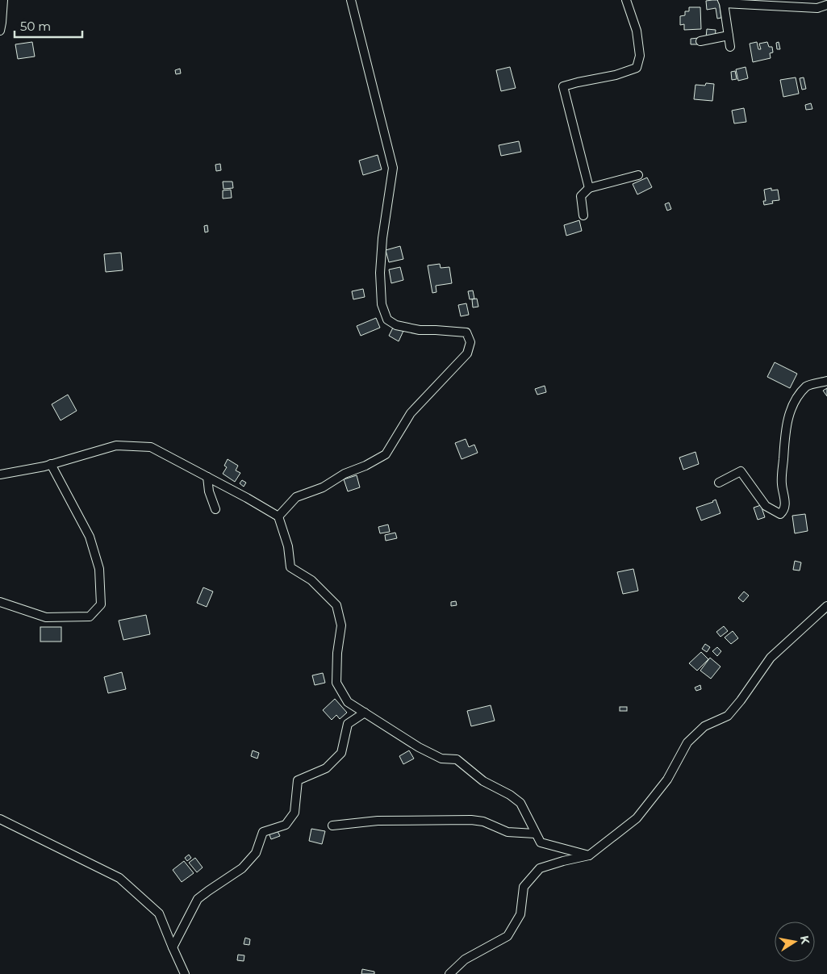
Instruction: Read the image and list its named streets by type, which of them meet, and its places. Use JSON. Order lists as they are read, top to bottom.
{
  "scale_bar": "50 m",
  "north": "right"
}
